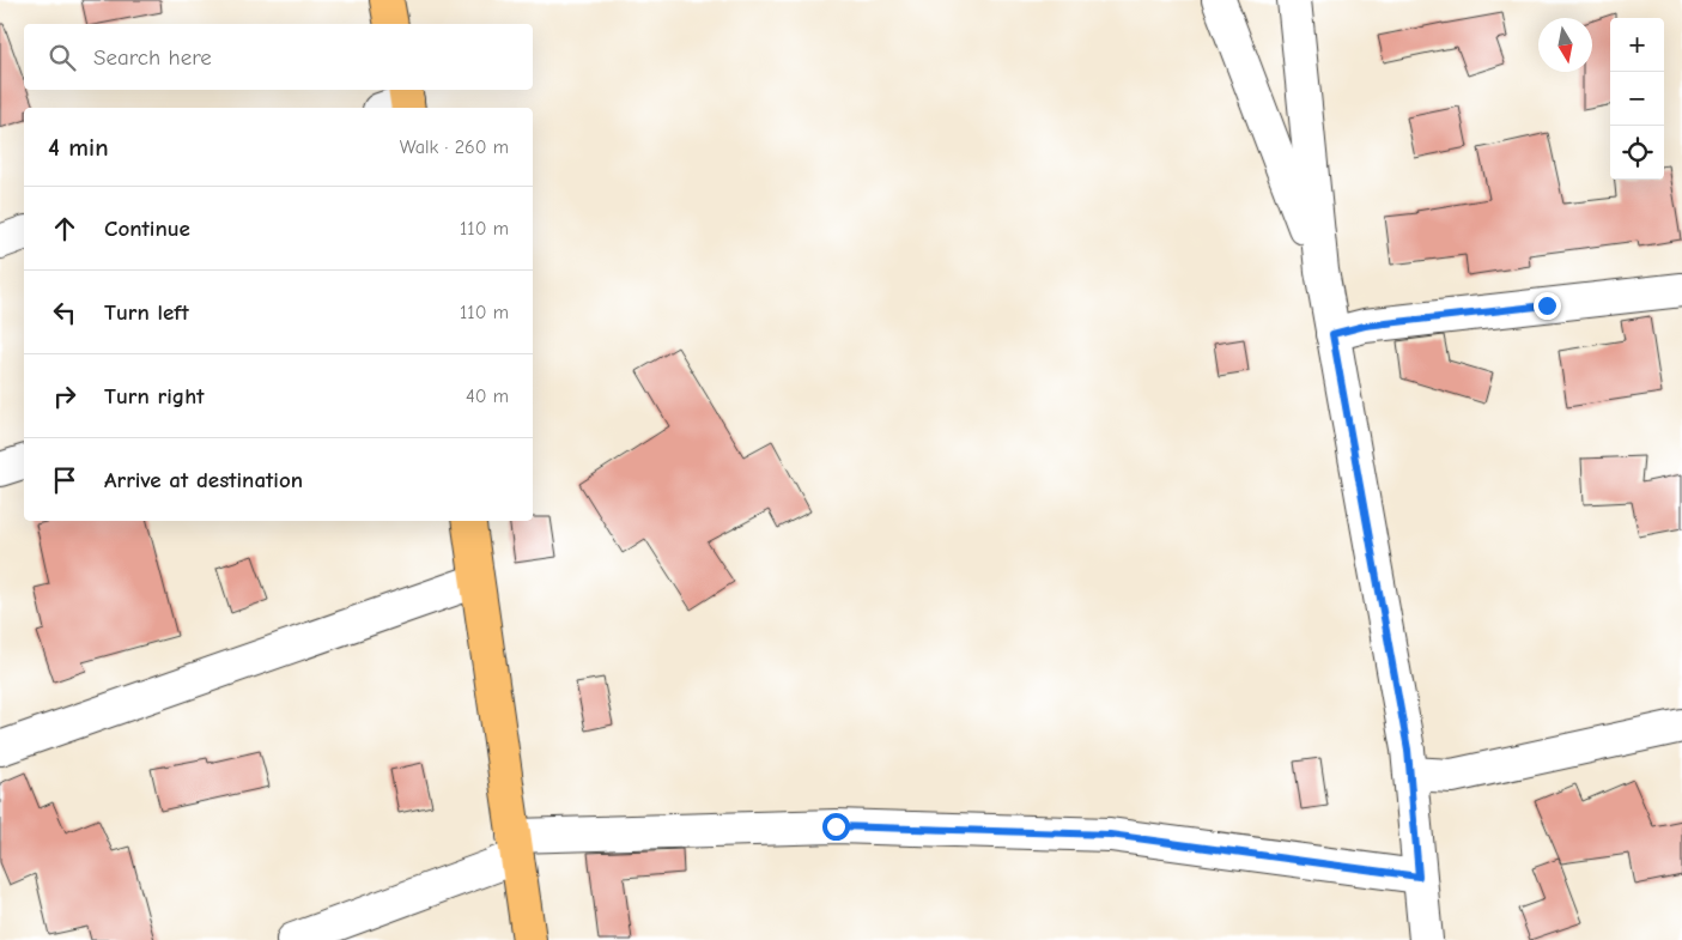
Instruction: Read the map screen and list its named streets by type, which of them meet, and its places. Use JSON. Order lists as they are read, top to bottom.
{
  "north": "bottom",
  "page": {
    "map_buttons": ["+", "−"],
    "search": "Search here",
    "heading": ["4 min", "Walk · 260 m"],
    "list": [
      ["Continue", "110 m"],
      ["Turn left", "110 m"],
      ["Turn right", "40 m"],
      "Arrive at destination"
    ]
  }
}
